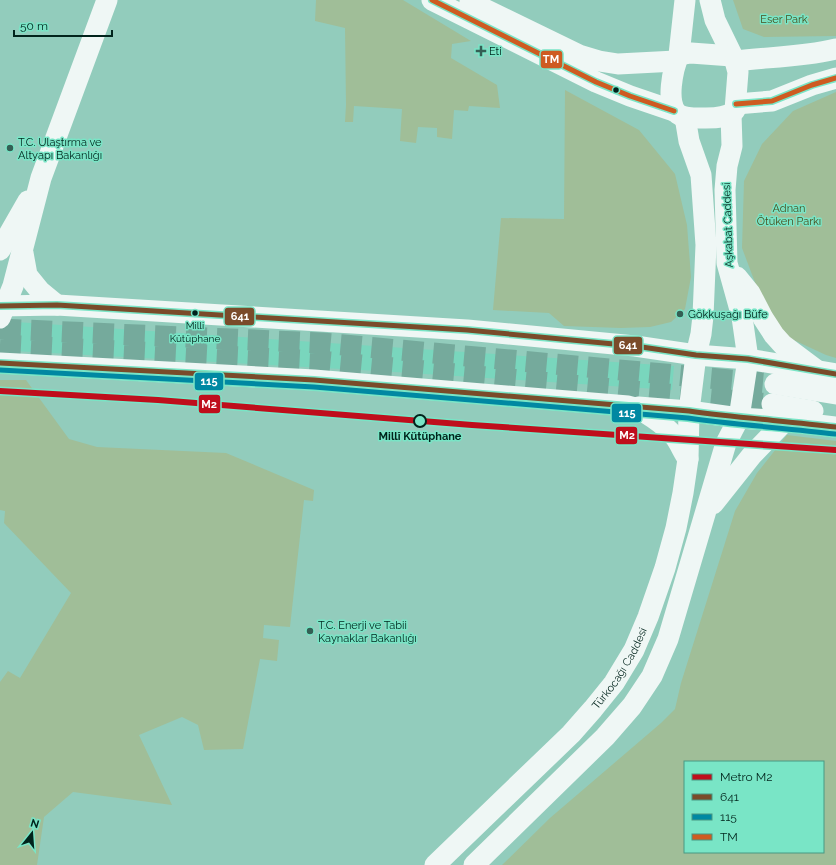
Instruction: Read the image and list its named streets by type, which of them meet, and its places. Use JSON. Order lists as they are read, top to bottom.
{
  "streets": {
    "main road": ["Aşkabat Caddesi", "Türkocağı Caddesi"]
  },
  "crossings": [
    ["Aşkabat Caddesi", "Türkocağı Caddesi"]
  ],
  "parks": ["Eser Park", "Adnan Ötüken Parkı"],
  "places": {
    "health": ["Eti"],
    "other": [
      "T.C. Ulaştırma ve Altyapı Bakanlığı",
      "Milli Kütüphane",
      "Gökkuşağı Büfe",
      "Millî Kütüphane",
      "T.C. Enerji ve Tabii Kaynaklar Bakanlığı"
    ]
  },
  "lines": [
    "transit line TM",
    "transit line 641",
    "transit line 115",
    "metro line M2"
  ],
  "legend": [
    "Metro M2",
    "641",
    "115",
    "TM"
  ],
  "scale_bar": "50 m",
  "north": "top"
}
